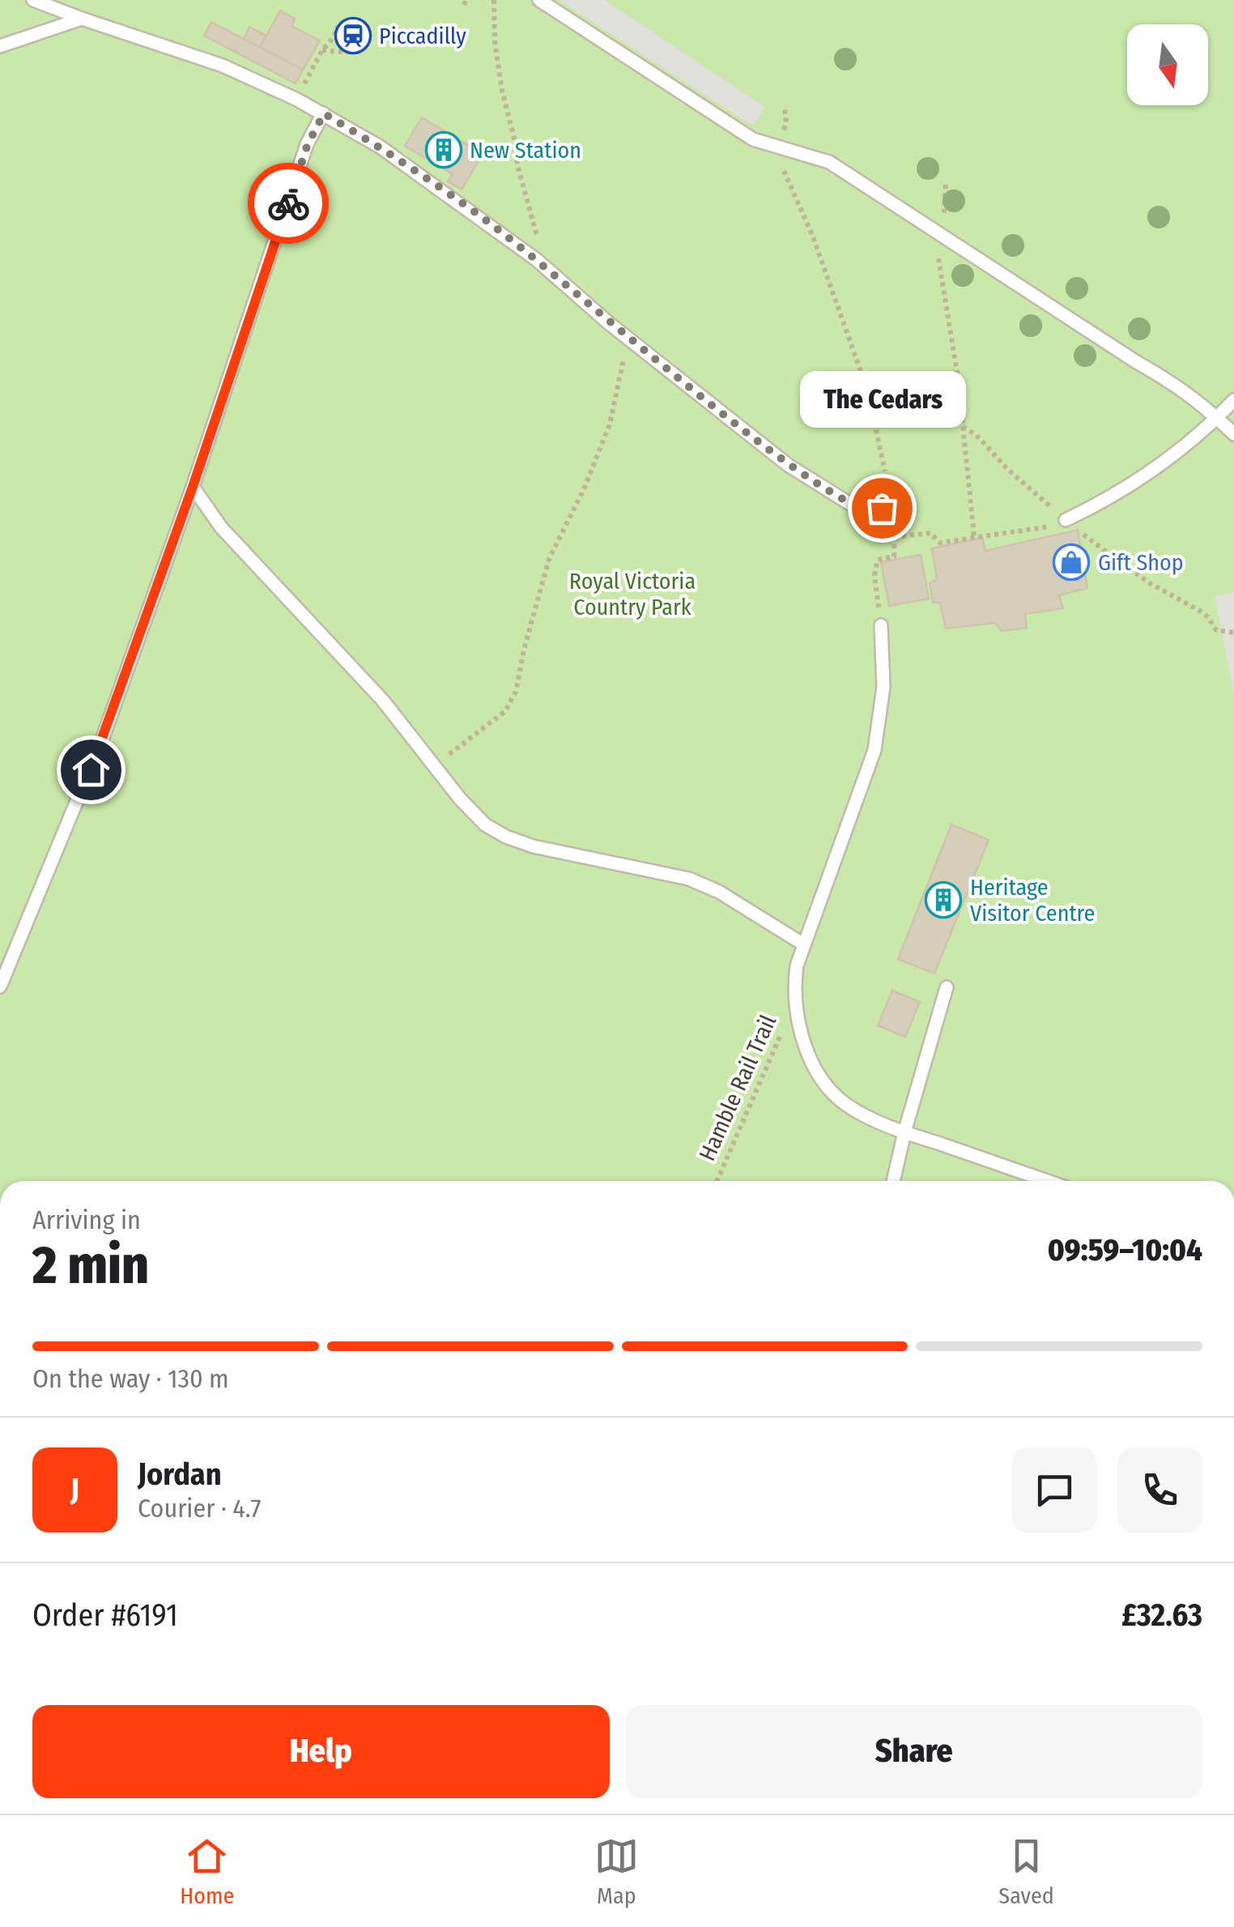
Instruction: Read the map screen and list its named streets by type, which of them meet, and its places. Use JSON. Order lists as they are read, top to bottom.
{
  "streets": {
    "path": ["Hamble Rail Trail"]
  },
  "parks": ["Royal Victoria Country Park"],
  "places": {
    "station": ["Piccadilly"],
    "building": ["New Station", "Heritage Visitor Centre"],
    "other": ["The Cedars"],
    "shop": ["Gift Shop"]
  },
  "north": "bottom",
  "page": {
    "bubble": "The Cedars",
    "heading": ["2 min", "Arriving in", "09:59–10:04"],
    "panel": [
      "Jordan",
      "Courier · 4.7",
      "Order #6191",
      "£32.63"
    ],
    "bar": "On the way · 130 m",
    "round": "J",
    "buttons": ["Help", "Share"],
    "tabs": ["Home", "Map", "Saved"]
  }
}
